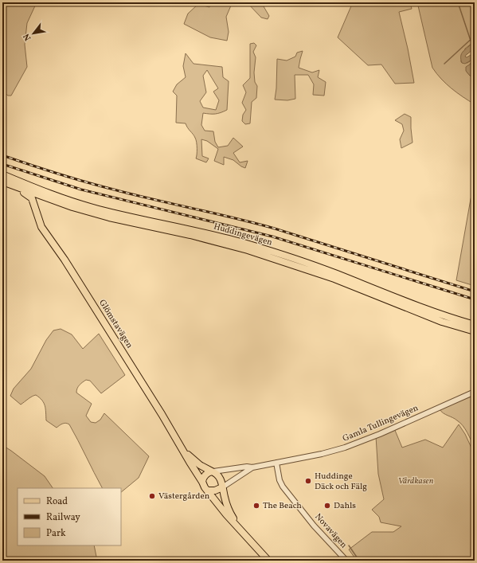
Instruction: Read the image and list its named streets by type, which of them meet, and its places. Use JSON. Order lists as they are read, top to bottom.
{
  "streets": {
    "main road": ["Huddingevägen", "Glömstavägen"],
    "street": ["Gamla Tullingevägen", "Novavägen"]
  },
  "crossings": [
    ["Huddingevägen", "Glömstavägen"],
    ["Glömstavägen", "Gamla Tullingevägen"],
    ["Gamla Tullingevägen", "Novavägen"]
  ],
  "parks": ["Vårdkasen"],
  "places": [
    "Huddinge Däck och Fälg",
    "Västergården",
    "The Beach",
    "Dahls"
  ],
  "legend": ["Road", "Railway", "Park"],
  "north": "bottom left"
}
